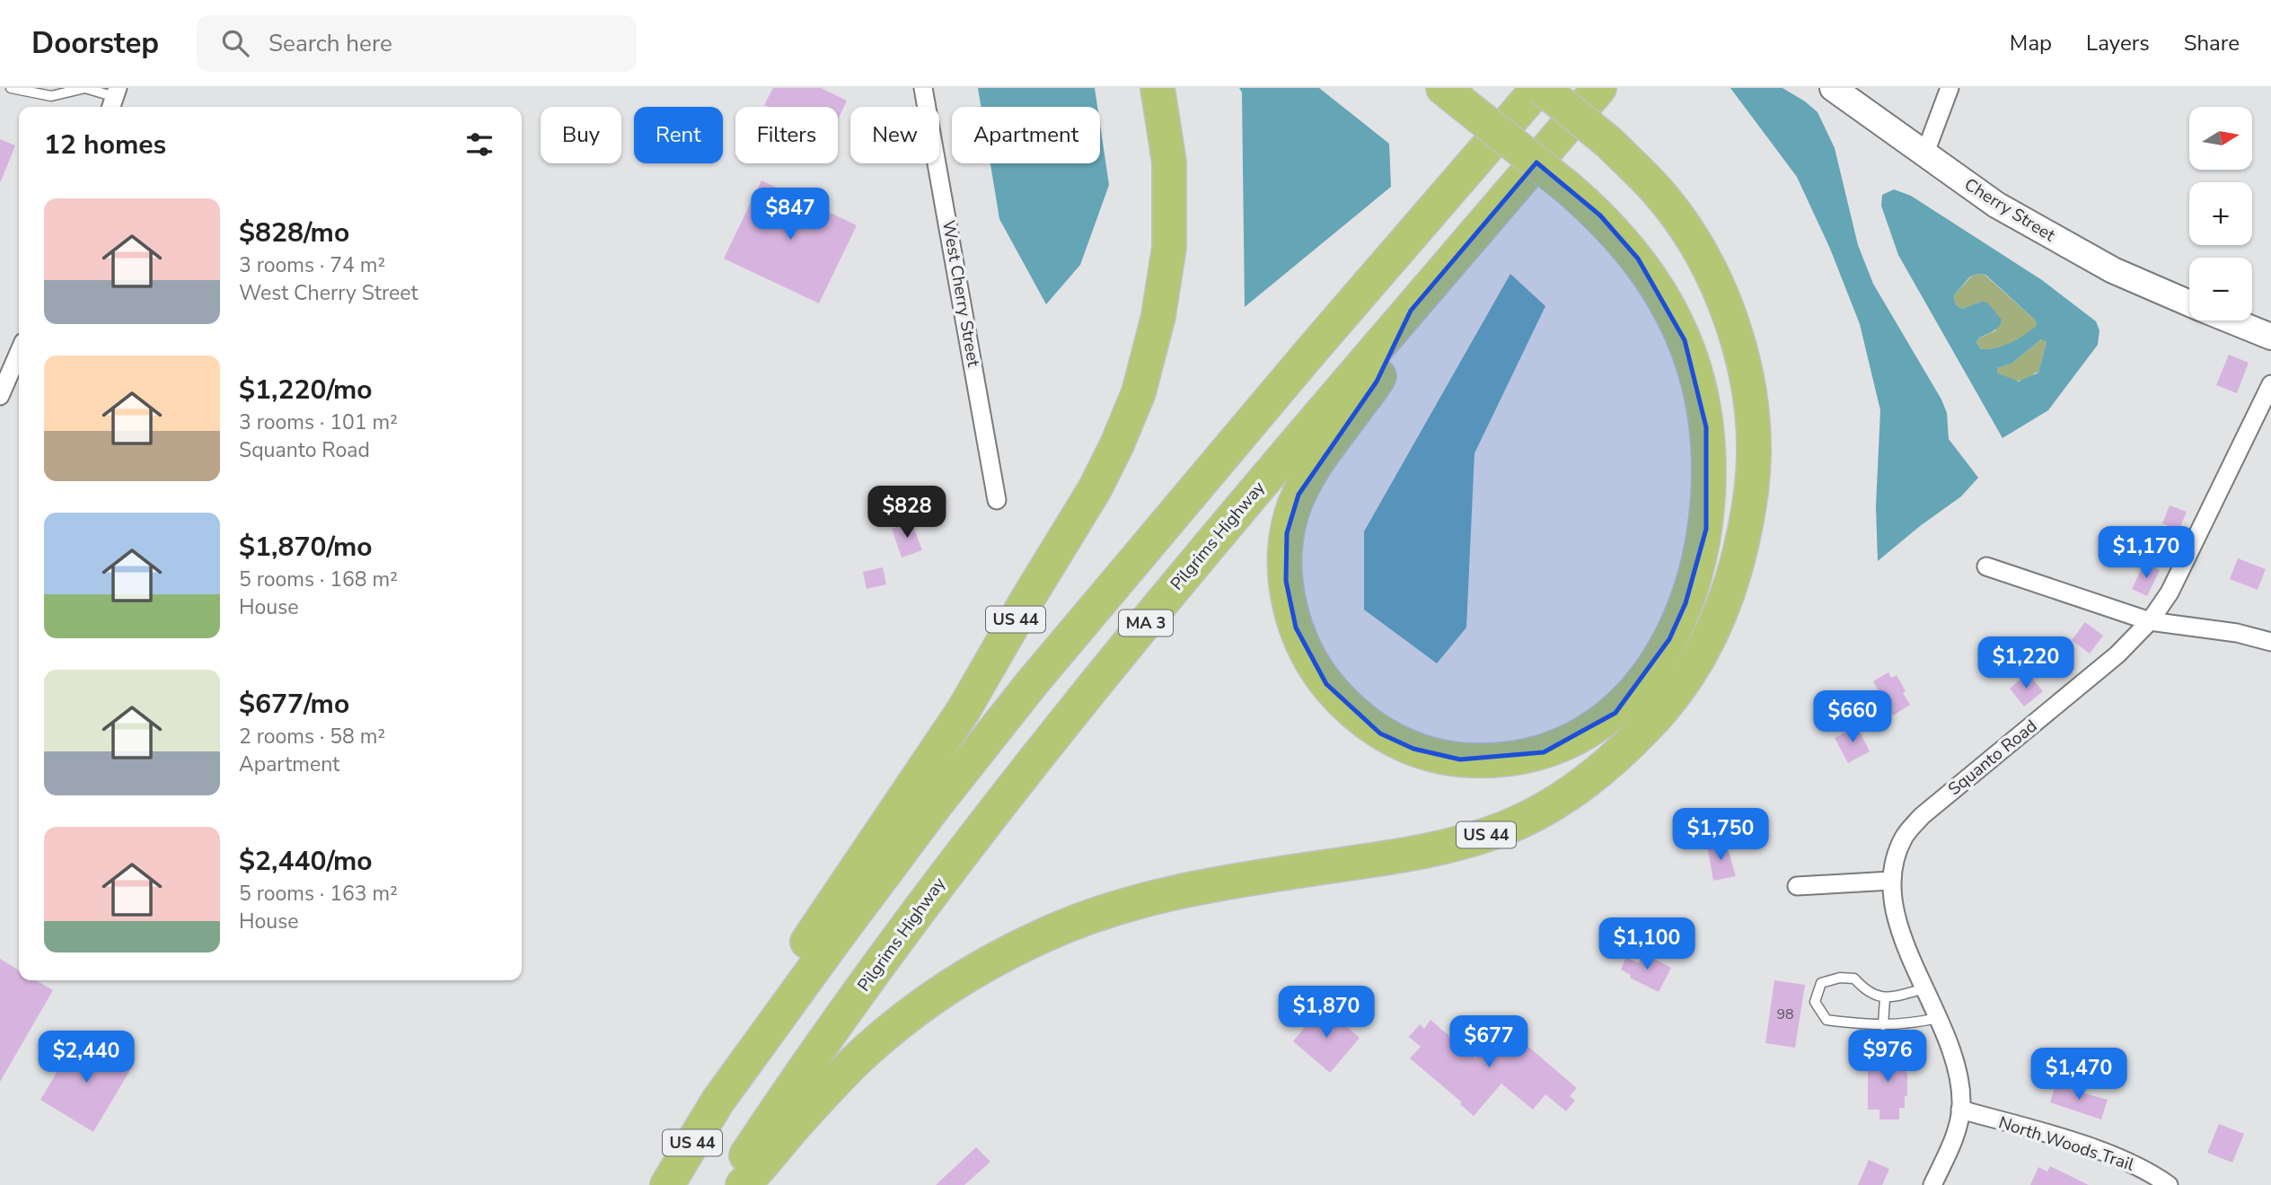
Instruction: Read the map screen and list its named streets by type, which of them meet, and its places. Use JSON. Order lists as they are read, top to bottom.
{
  "streets": {
    "highway": ["Pilgrims Highway", "US 44", "MA 3"],
    "main road": ["Cherry Street"],
    "street": ["West Cherry Street", "Squanto Road", "North Woods Trail"]
  },
  "crossings": [
    ["US 44", "MA 3"]
  ],
  "house_numbers": ["98"],
  "north": "right",
  "page": {
    "header": "Doorstep",
    "search": "Search here",
    "nav": ["Map", "Layers", "Share"],
    "map_buttons": ["+", "−"],
    "chip": [
      "Buy",
      "Rent",
      "Filters",
      "New",
      "Apartment"
    ],
    "heading": "12 homes",
    "list": [
      {
        "name": "$828/mo",
        "note": "3 rooms · 74 m² · West Cherry Street"
      },
      {
        "name": "$1,220/mo",
        "note": "3 rooms · 101 m² · Squanto Road"
      },
      {
        "name": "$1,870/mo",
        "note": "5 rooms · 168 m² · House"
      },
      {
        "name": "$677/mo",
        "note": "2 rooms · 58 m² · Apartment"
      },
      {
        "name": "$2,440/mo",
        "note": "5 rooms · 163 m² · House"
      }
    ],
    "price": [
      "$847",
      "$828",
      "$1,170",
      "$1,220",
      "$660",
      "$1,750",
      "$1,100",
      "$1,870",
      "$677",
      "$976",
      "$2,440",
      "$1,470"
    ]
  }
}
